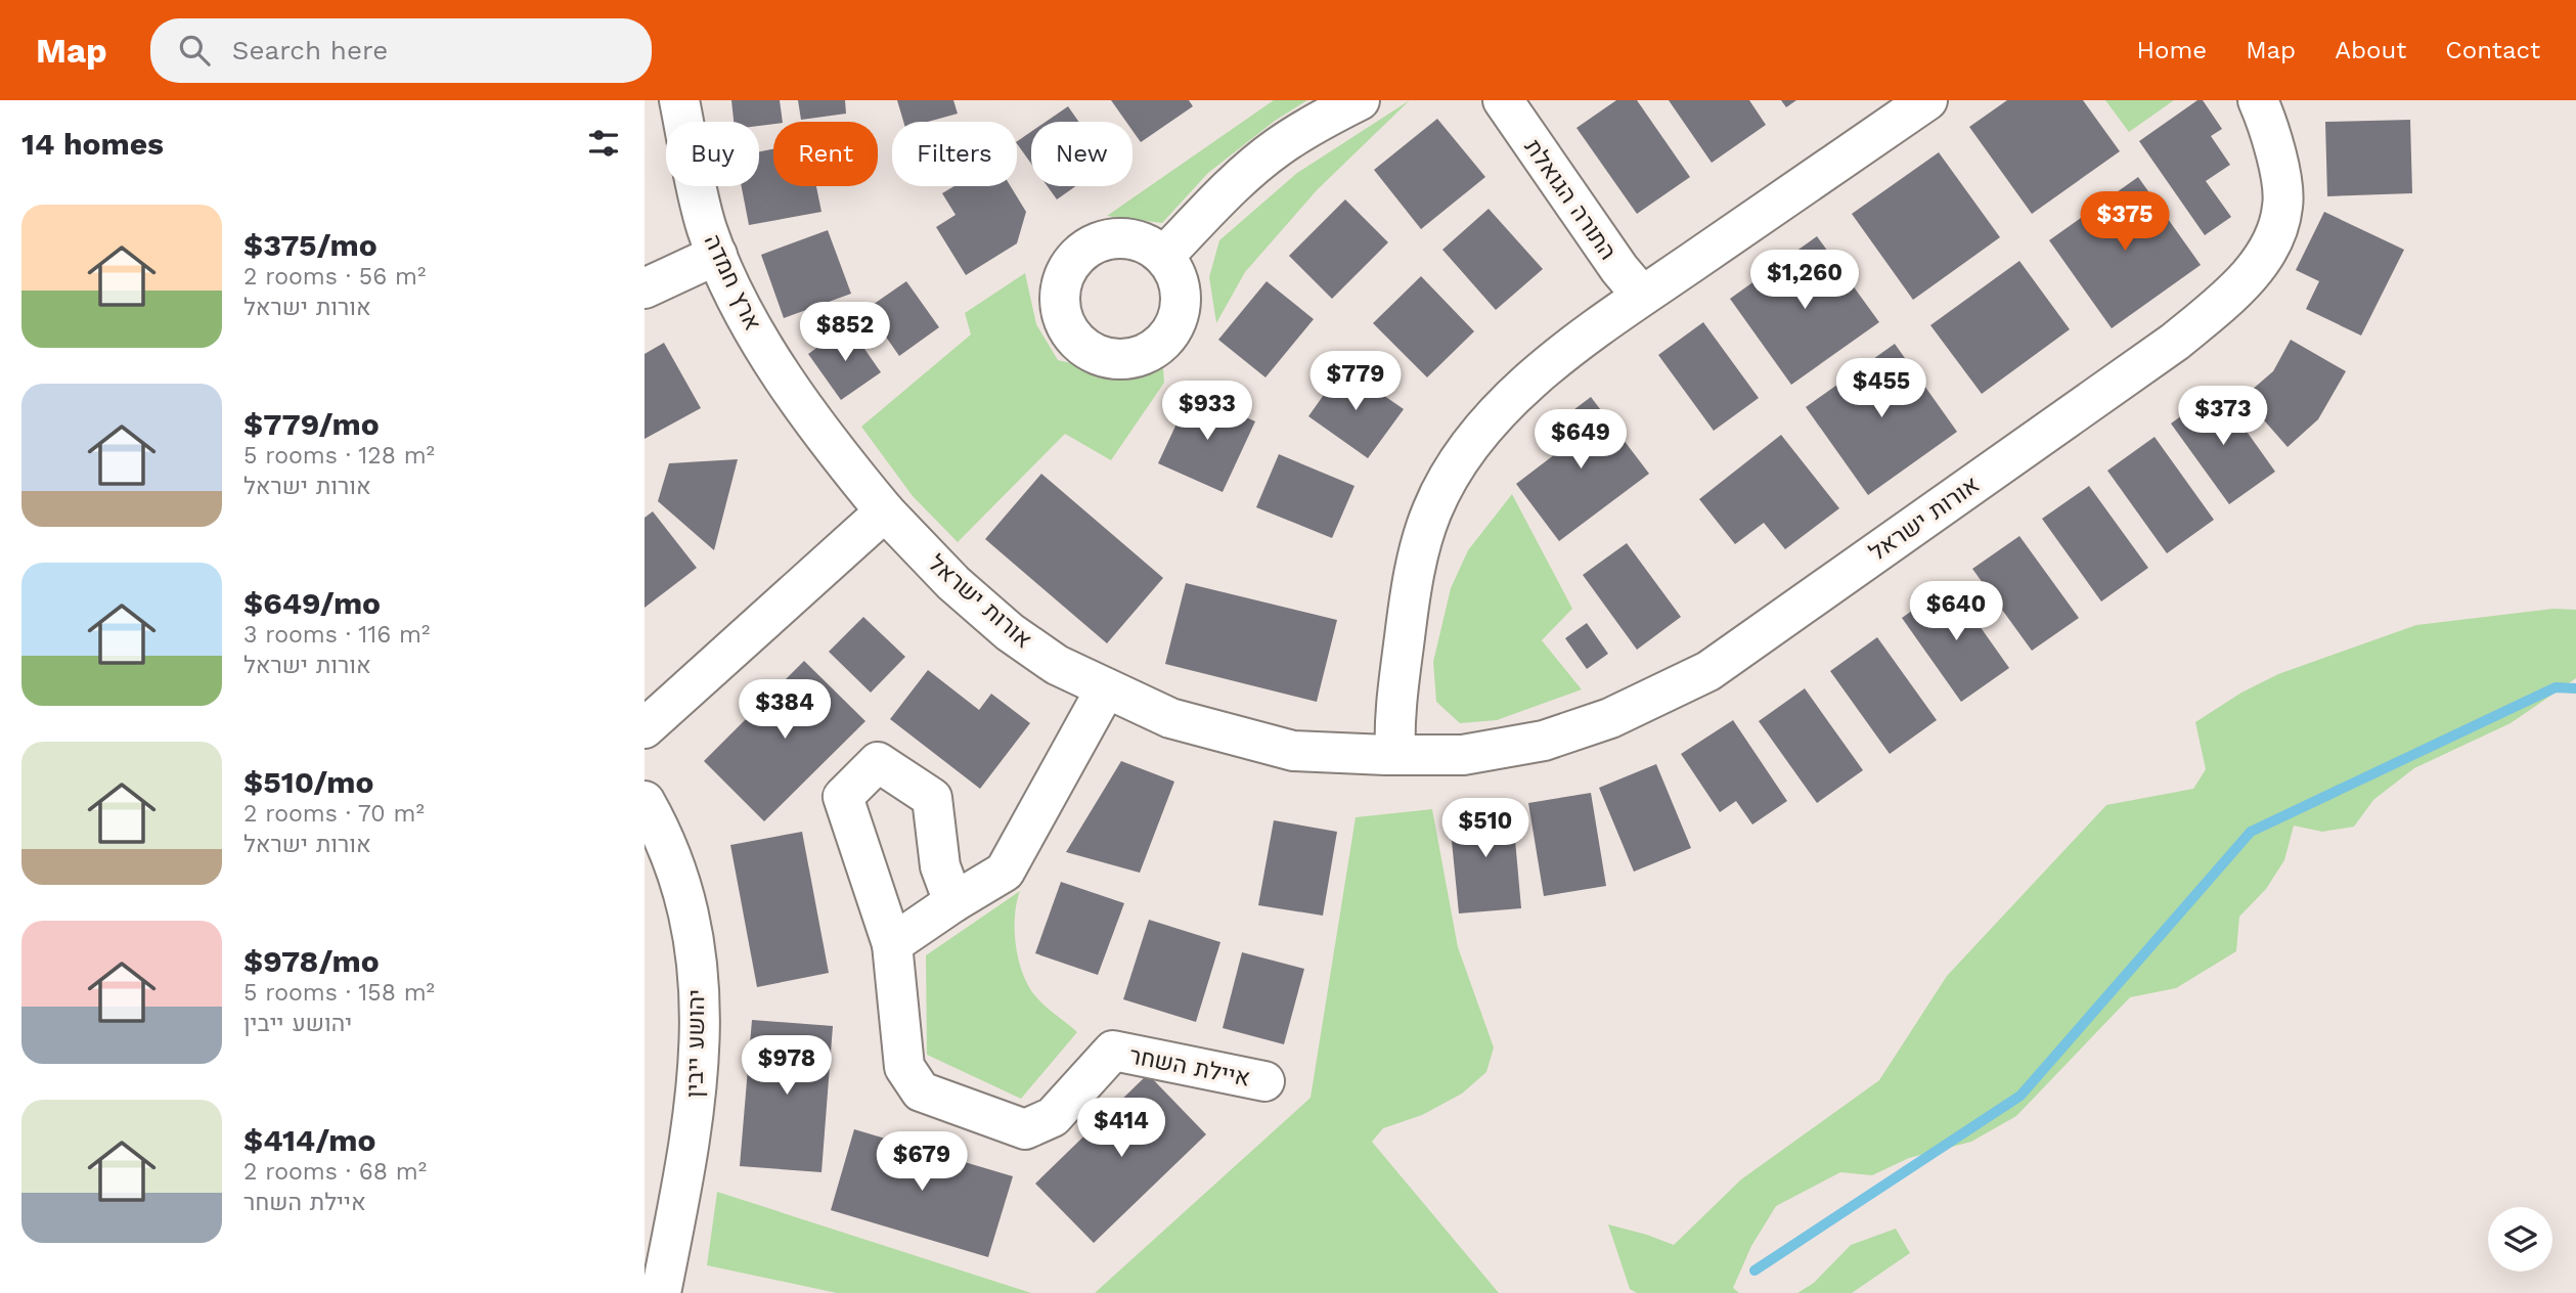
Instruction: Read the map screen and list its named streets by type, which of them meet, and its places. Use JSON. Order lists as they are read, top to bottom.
{
  "streets": {
    "street": [
      "התורה הגואלת",
      "ארץ חמדה",
      "אורות ישראל",
      "יהושע ייבין",
      "איילת השחר"
    ]
  },
  "crossings": [
    ["ארץ חמדה", "אורות ישראל"]
  ],
  "page": {
    "header": "Map",
    "search": "Search here",
    "nav": [
      "Home",
      "Map",
      "About",
      "Contact"
    ],
    "heading": "14 homes",
    "chip": [
      "Buy",
      "Rent",
      "Filters",
      "New"
    ],
    "list": [
      {
        "name": "$375/mo",
        "note": "2 rooms · 56 m² · אורות ישראל"
      },
      {
        "name": "$779/mo",
        "note": "5 rooms · 128 m² · אורות ישראל"
      },
      {
        "name": "$649/mo",
        "note": "3 rooms · 116 m² · אורות ישראל"
      },
      {
        "name": "$510/mo",
        "note": "2 rooms · 70 m² · אורות ישראל"
      },
      {
        "name": "$978/mo",
        "note": "5 rooms · 158 m² · יהושע ייבין"
      },
      {
        "name": "$414/mo",
        "note": "2 rooms · 68 m² · איילת השחר"
      }
    ],
    "price": [
      "$375",
      "$1,260",
      "$852",
      "$779",
      "$455",
      "$933",
      "$373",
      "$649",
      "$640",
      "$384",
      "$510",
      "$978",
      "$414",
      "$679"
    ]
  }
}
